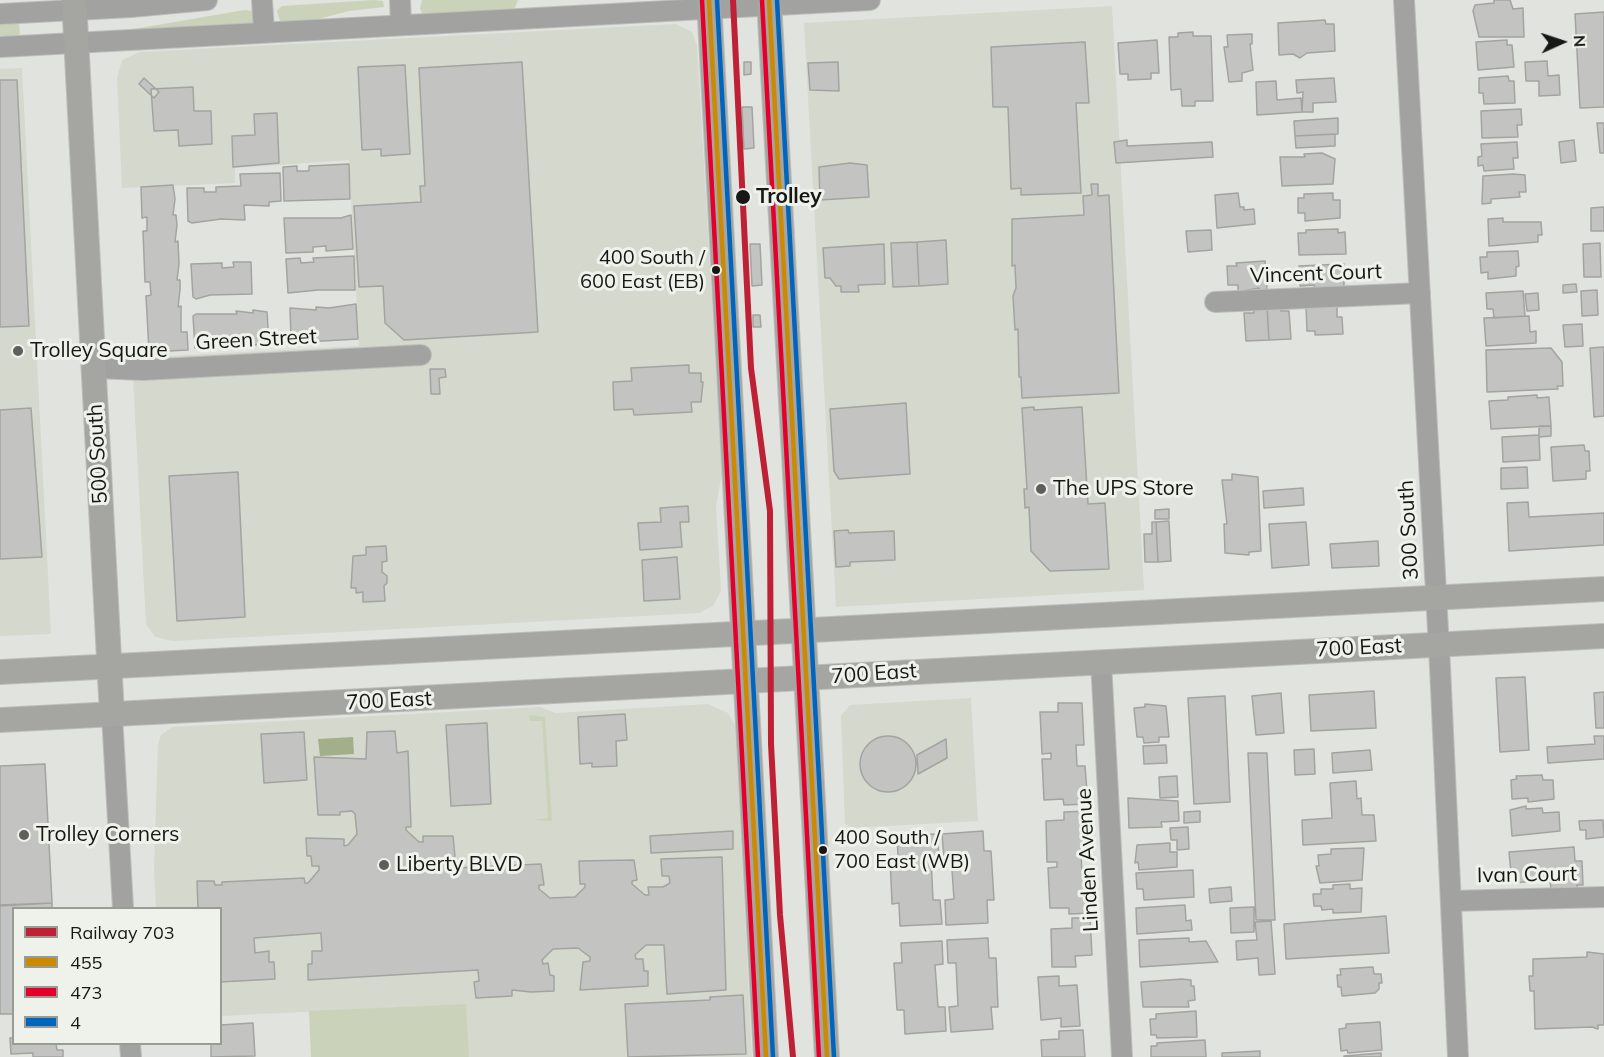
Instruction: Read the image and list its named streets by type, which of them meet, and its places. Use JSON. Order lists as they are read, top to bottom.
{
  "streets": {
    "main road": ["500 South", "700 East"],
    "street": [
      "Vincent Court",
      "Green Street",
      "300 South",
      "Linden Avenue",
      "Ivan Court"
    ]
  },
  "crossings": [
    ["Vincent Court", "300 South"],
    ["Green Street", "500 South"],
    ["500 South", "700 East"],
    ["300 South", "700 East"],
    ["300 South", "Ivan Court"],
    ["700 East", "Linden Avenue"]
  ],
  "places": [
    "Trolley",
    "400 South / 600 East (EB)",
    "Trolley Square",
    "The UPS Store",
    "Trolley Corners",
    "400 South / 700 East (WB)",
    "Liberty BLVD"
  ],
  "lines": [
    "rail line 703",
    "transit line 455",
    "transit line 473",
    "transit line 4"
  ],
  "legend": [
    "Railway 703",
    "455",
    "473",
    "4"
  ],
  "north": "right"
}
